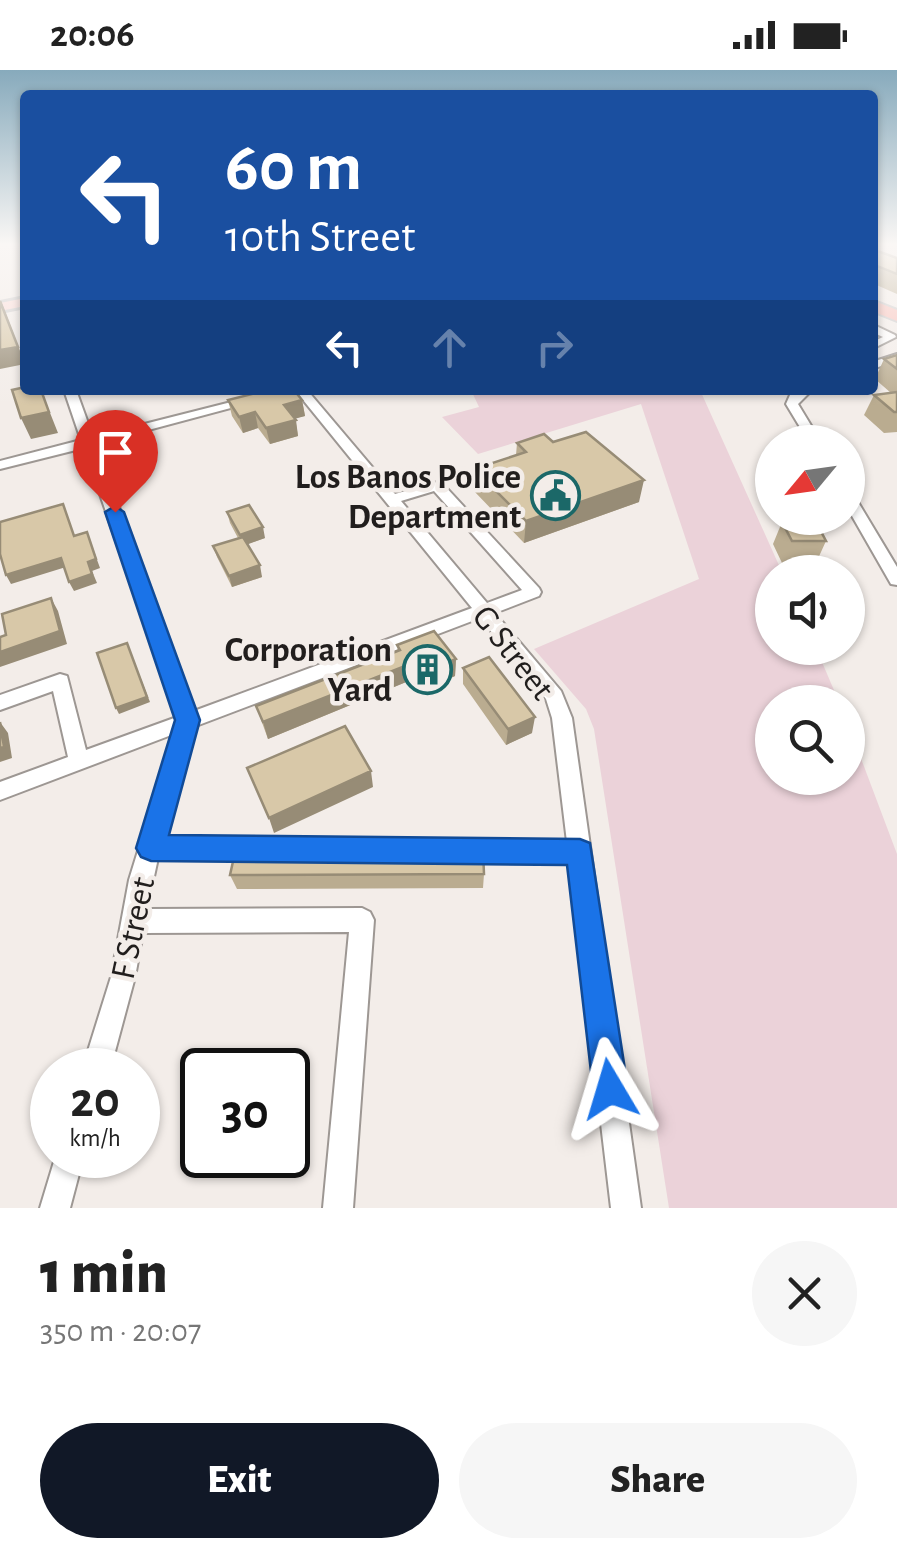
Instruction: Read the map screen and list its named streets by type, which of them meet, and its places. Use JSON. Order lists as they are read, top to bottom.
{
  "streets": {
    "street": ["G Street", "F Street"]
  },
  "places": {
    "public building": ["Los Banos Police Department"],
    "building": ["Corporation Yard"]
  },
  "north": "bottom left",
  "page": {
    "status": "20:06",
    "turn": ["60 m", "10th Street"],
    "speed": "20 km/h",
    "limit": "30",
    "heading": ["1 min", "350 m · 20:07"],
    "buttons": ["Exit", "Share"]
  }
}
